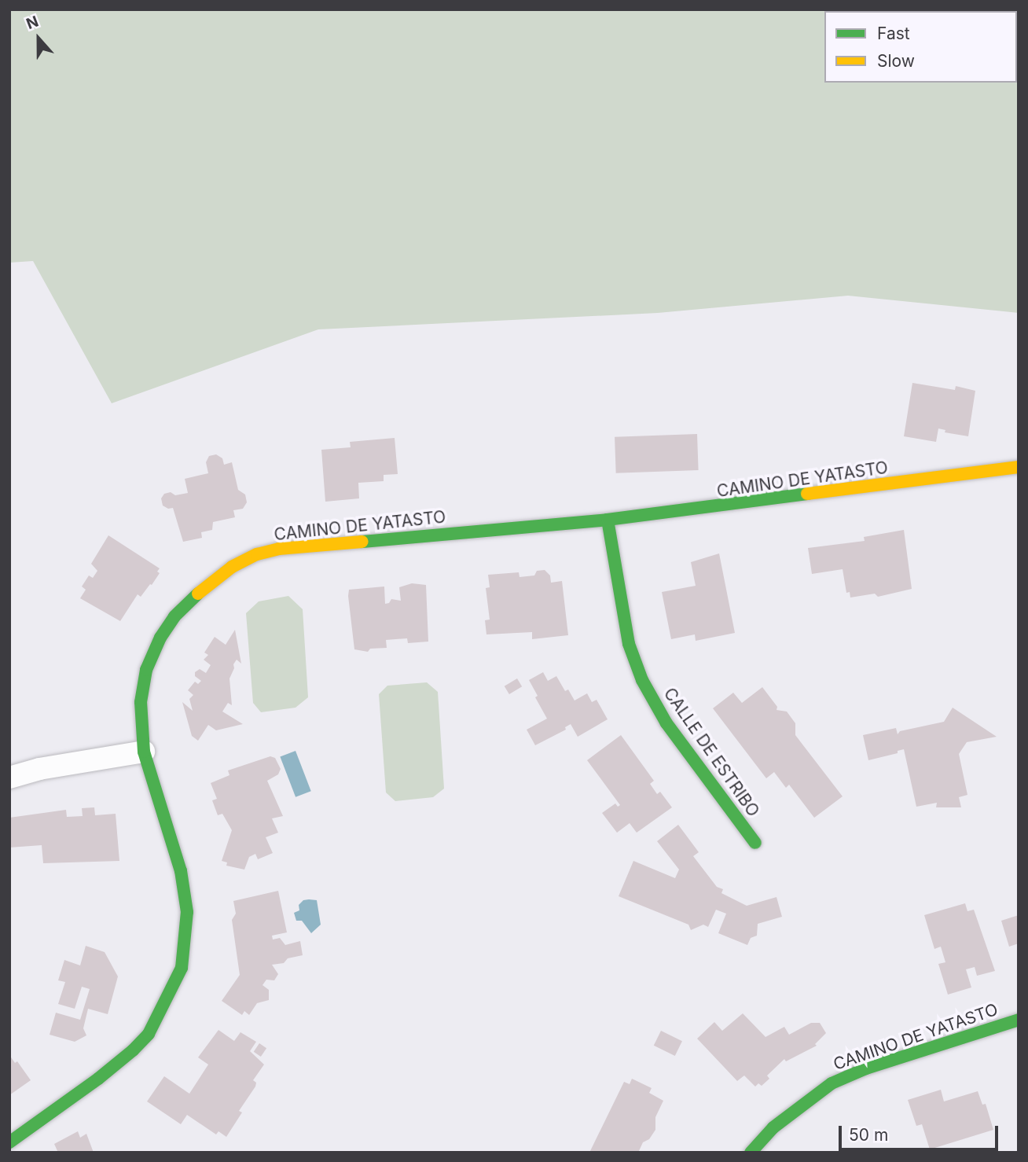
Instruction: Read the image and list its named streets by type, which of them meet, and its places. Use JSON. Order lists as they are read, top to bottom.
{
  "streets": {
    "street": ["CAMINO DE YATASTO", "CALLE DE ESTRIBO"]
  },
  "crossings": [
    ["CAMINO DE YATASTO", "CALLE DE ESTRIBO"]
  ],
  "legend": ["Fast", "Slow"],
  "scale_bar": "50 m",
  "north": "top"
}
